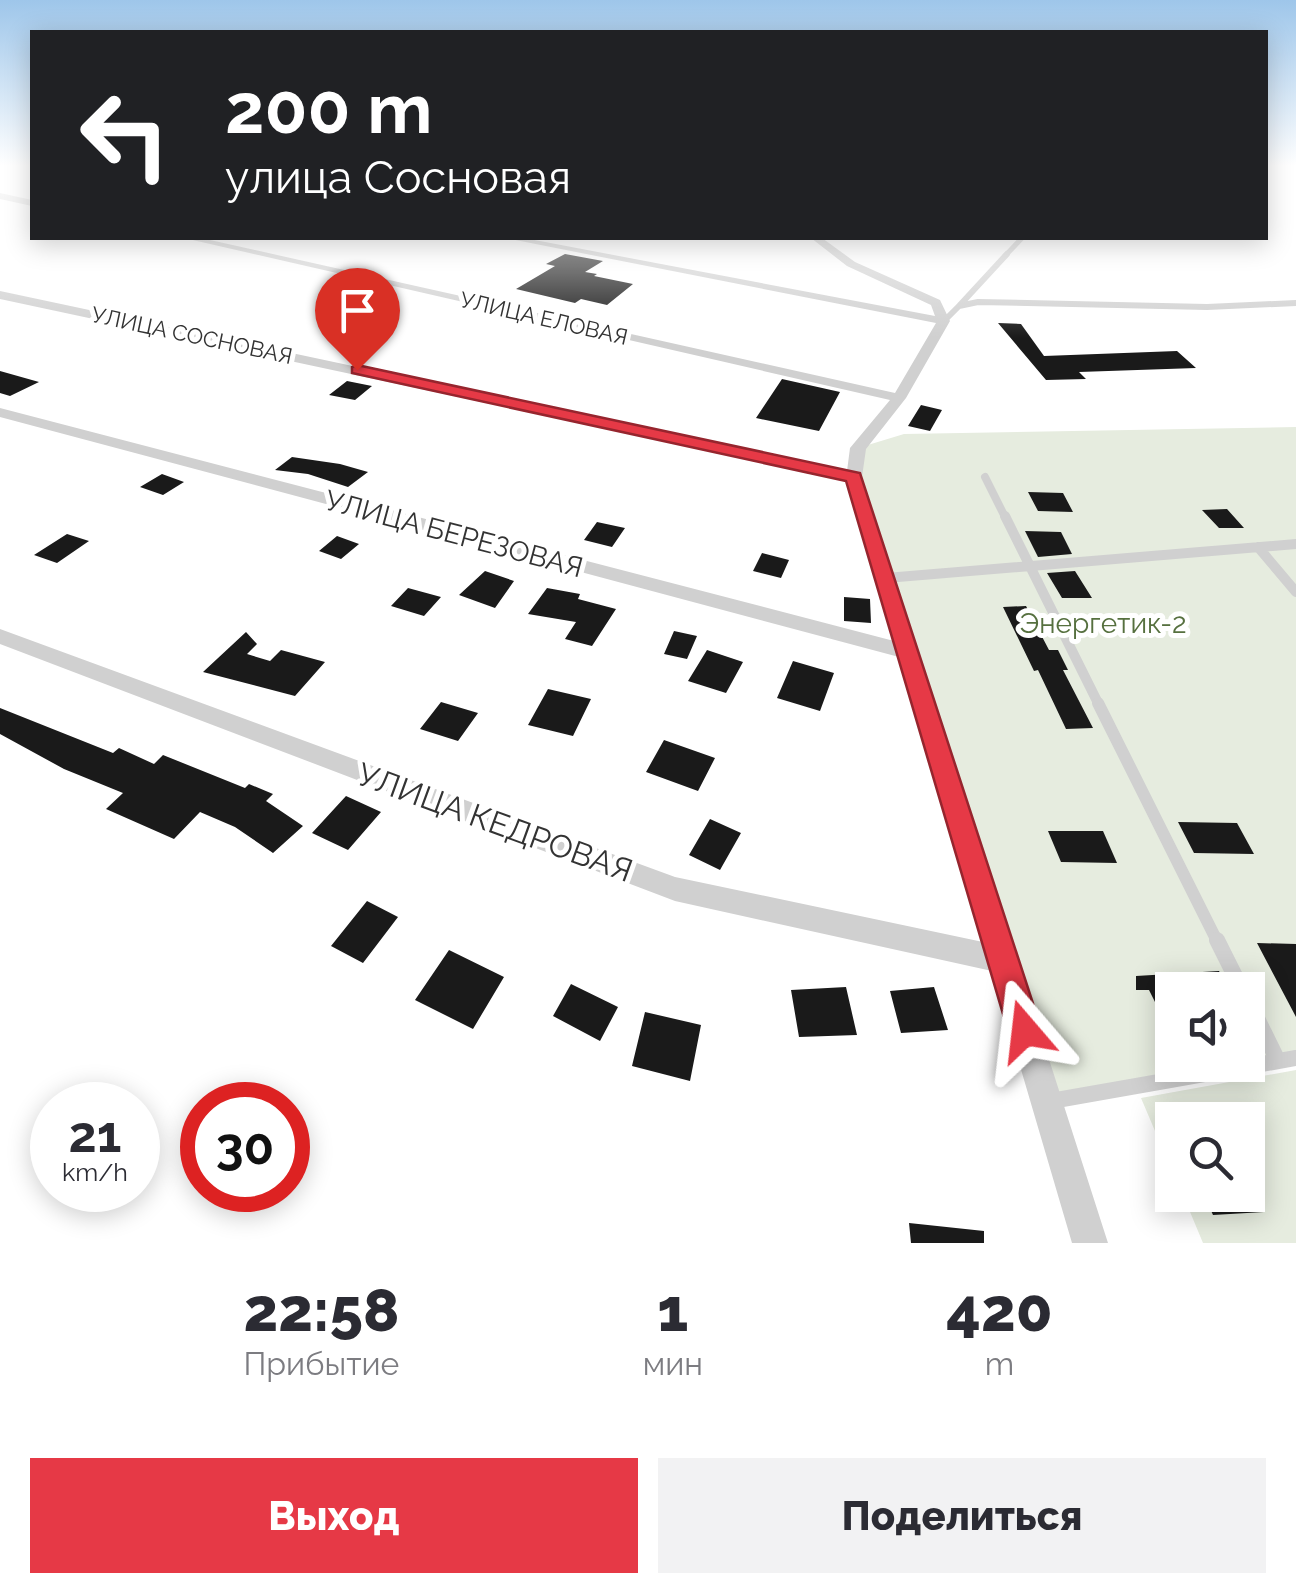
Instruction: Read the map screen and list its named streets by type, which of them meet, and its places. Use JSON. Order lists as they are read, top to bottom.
{
  "streets": {
    "street": [
      "УЛИЦА ЕЛОВАЯ",
      "УЛИЦА СОСНОВАЯ",
      "УЛИЦА БЕРЕЗОВАЯ",
      "УЛИЦА КЕДРОВАЯ"
    ]
  },
  "parks": ["Энергетик-2"],
  "page": {
    "turn": ["200 m", "улица Сосновая"],
    "speed": "21 km/h",
    "limit": "30",
    "eta": [
      "22:58",
      "Прибытие",
      "1",
      "мин",
      "420",
      "m"
    ],
    "buttons": ["Выход", "Поделиться"]
  }
}
